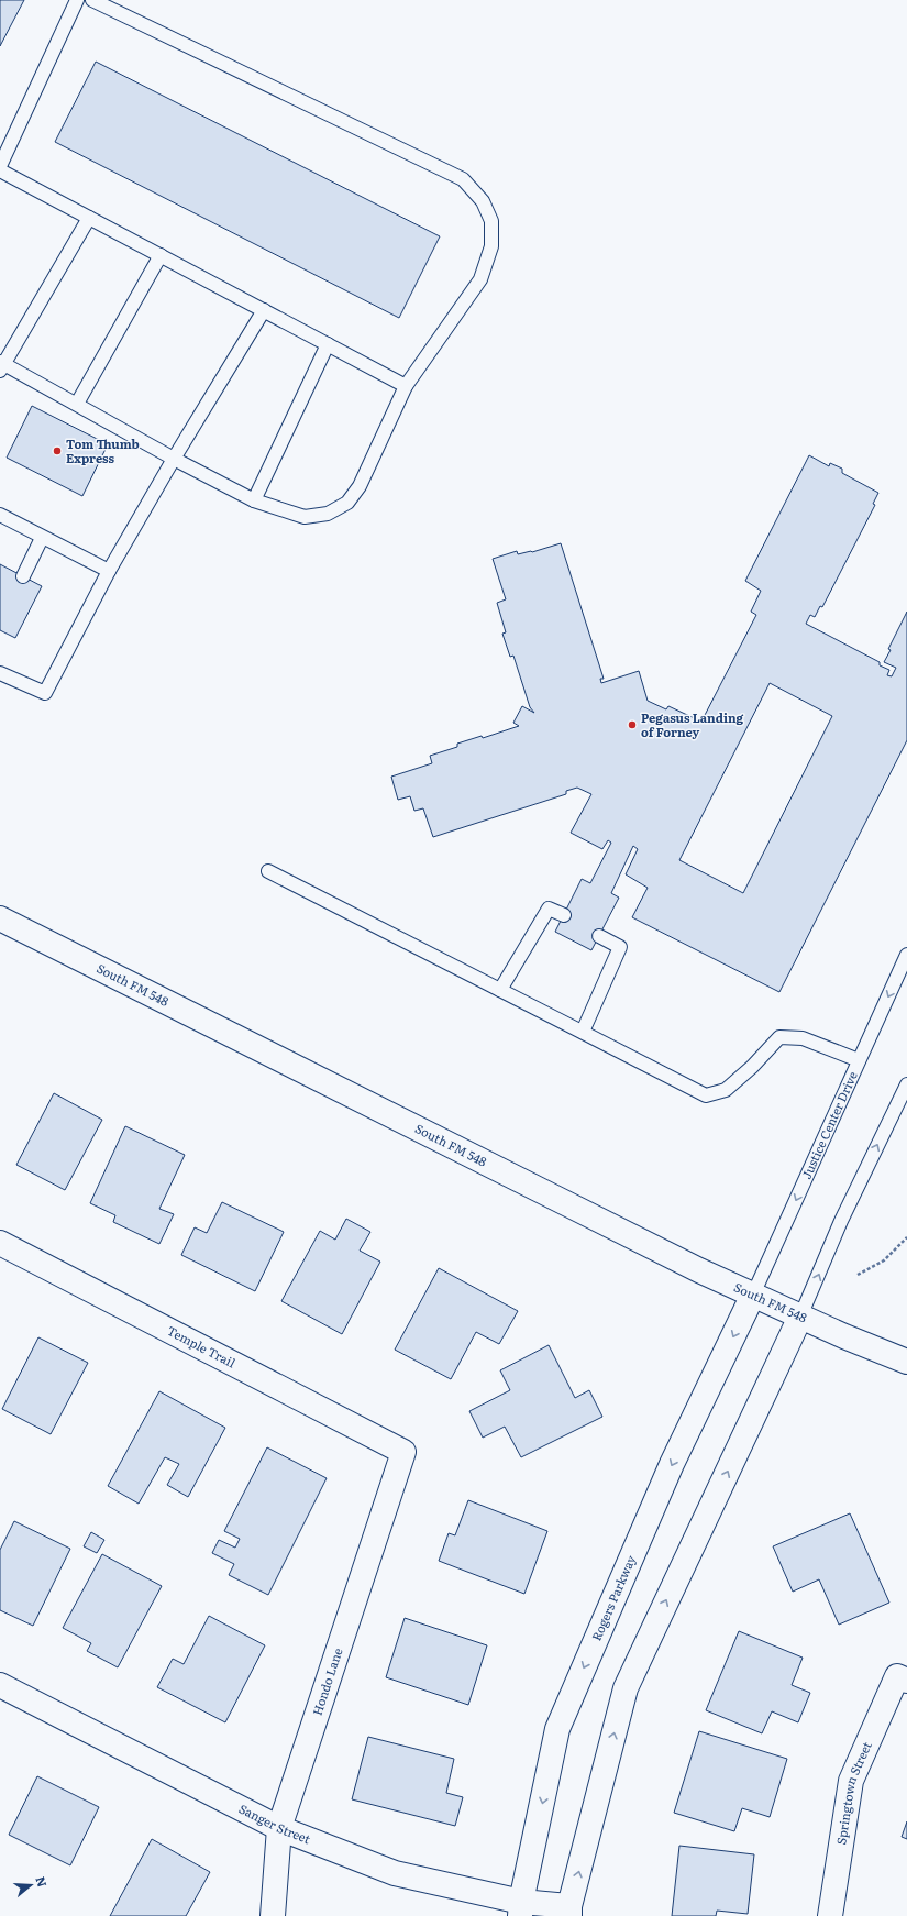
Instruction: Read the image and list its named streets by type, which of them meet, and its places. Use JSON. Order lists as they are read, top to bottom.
{
  "streets": {
    "street": [
      "South FM 548",
      "Temple Trail",
      "Rogers Parkway",
      "Hondo Lane",
      "Springtown Street",
      "Sanger Street"
    ],
    "lane": ["Justice Center Drive"]
  },
  "crossings": [
    ["South FM 548", "Justice Center Drive"],
    ["South FM 548", "Rogers Parkway"],
    ["Justice Center Drive", "Rogers Parkway"],
    ["Temple Trail", "Hondo Lane"],
    ["Rogers Parkway", "Sanger Street"],
    ["Hondo Lane", "Sanger Street"]
  ],
  "places": ["Tom Thumb Express", "Pegasus Landing of Forney"],
  "north": "right"
}
